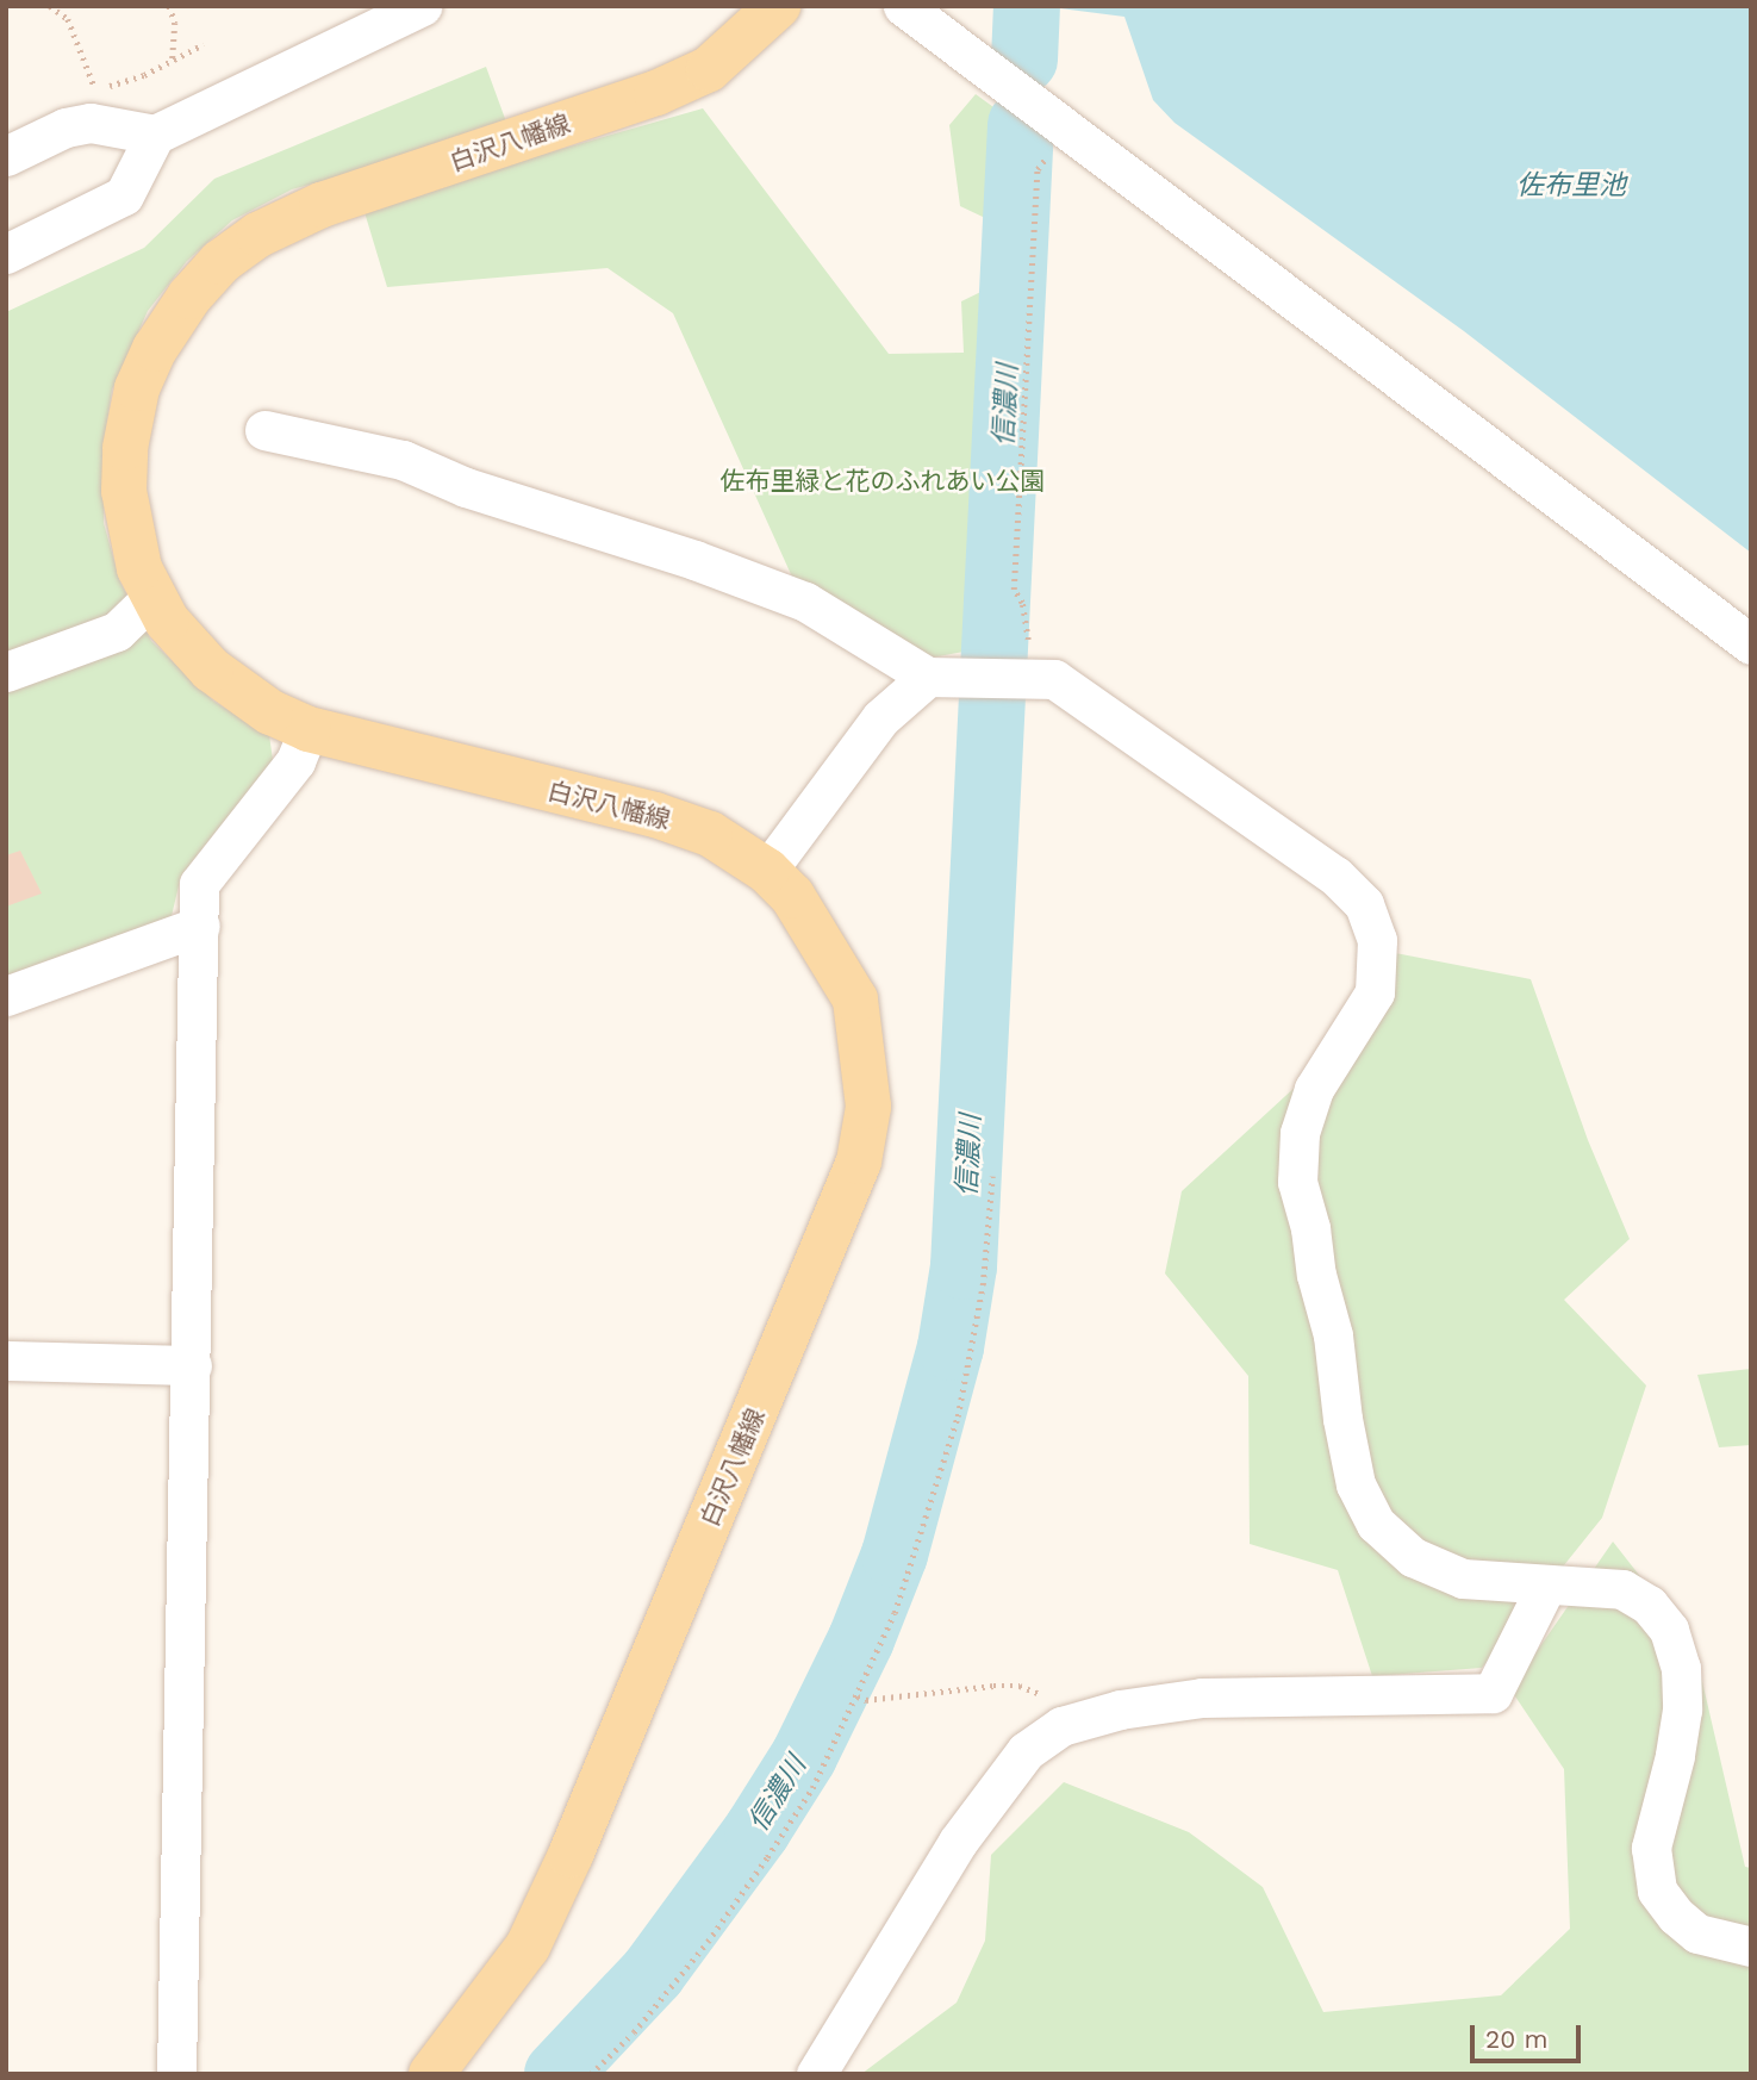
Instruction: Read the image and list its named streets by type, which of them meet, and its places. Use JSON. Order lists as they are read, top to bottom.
{
  "streets": {
    "main road": ["白沢八幡線"]
  },
  "water": ["佐布里池", "信濃川"],
  "parks": ["佐布里緑と花のふれあい公園"],
  "scale_bar": "20 m"
}
